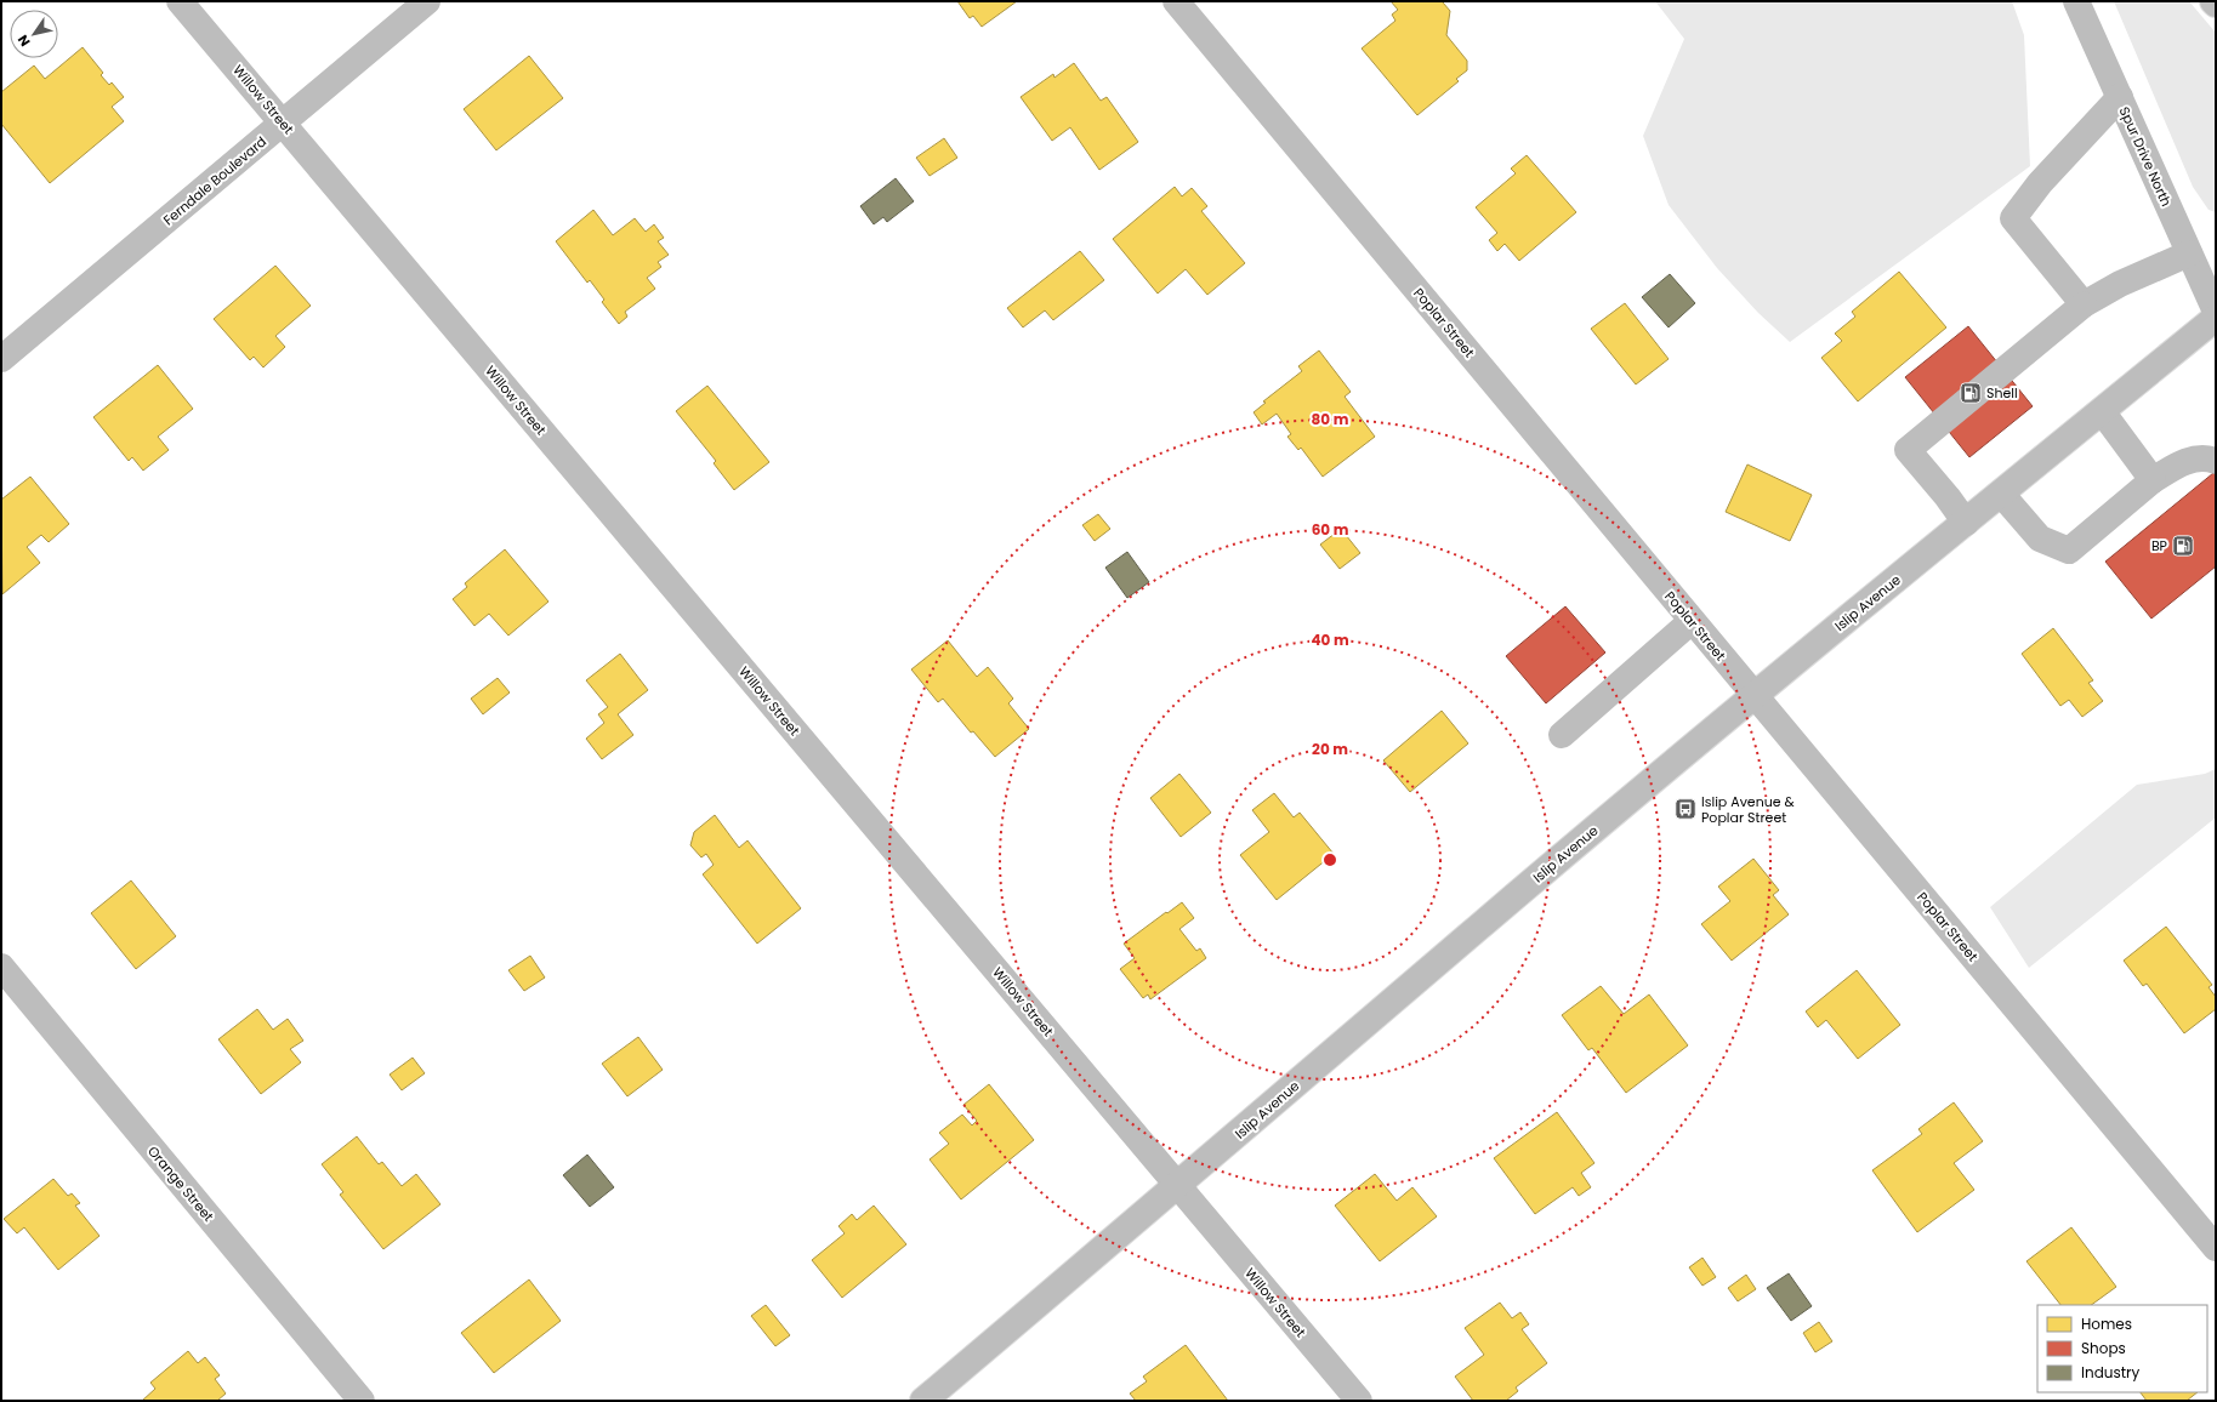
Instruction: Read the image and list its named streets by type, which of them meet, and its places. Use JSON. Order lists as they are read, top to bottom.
{
  "streets": {
    "street": [
      "Willow Street",
      "Spur Drive North",
      "Ferndale Boulevard",
      "Poplar Street",
      "Islip Avenue",
      "Orange Street"
    ]
  },
  "crossings": [
    ["Willow Street", "Ferndale Boulevard"],
    ["Willow Street", "Islip Avenue"],
    ["Poplar Street", "Islip Avenue"]
  ],
  "places": {
    "fuel station": ["Shell", "BP"],
    "bus stop": ["Islip Avenue & Poplar Street"]
  },
  "legend": ["Homes", "Shops", "Industry"],
  "north": "bottom left",
  "rings": [
    "80 m",
    "60 m",
    "40 m",
    "20 m"
  ]
}
